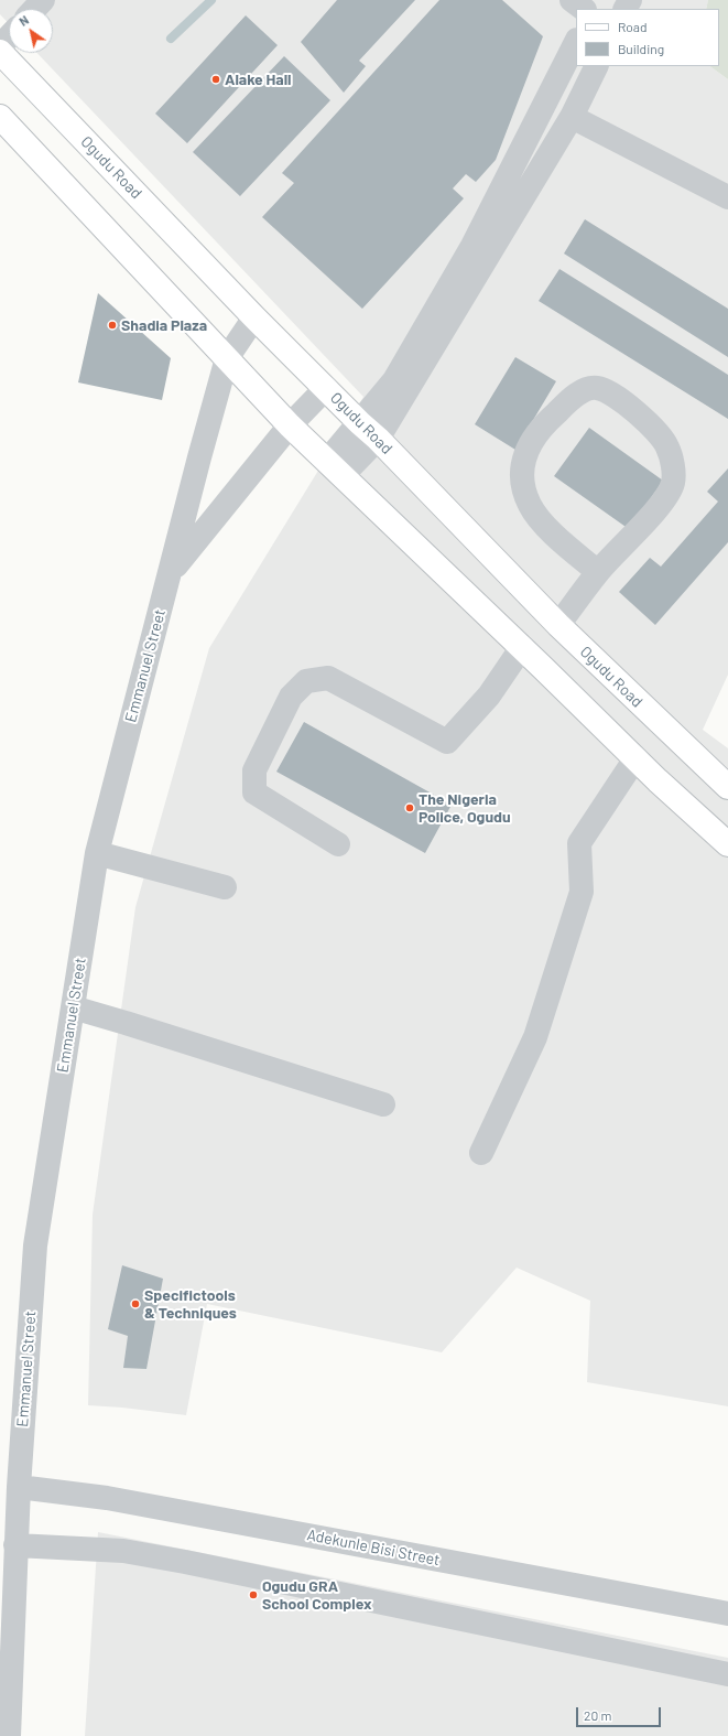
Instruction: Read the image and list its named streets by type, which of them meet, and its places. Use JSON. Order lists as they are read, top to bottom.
{
  "streets": {
    "main road": ["Ogudu Road"],
    "street": ["Emmanuel Street", "Adekunle Bisi Street"]
  },
  "crossings": [
    ["Ogudu Road", "Emmanuel Street"],
    ["Emmanuel Street", "Adekunle Bisi Street"]
  ],
  "places": [
    "Alake Hall",
    "Shadia Plaza",
    "The Nigeria Police, Ogudu",
    "Specifictools & Techniques",
    "Ogudu GRA School Complex"
  ],
  "legend": ["Road", "Building"],
  "scale_bar": "20 m",
  "north": "top left"
}
